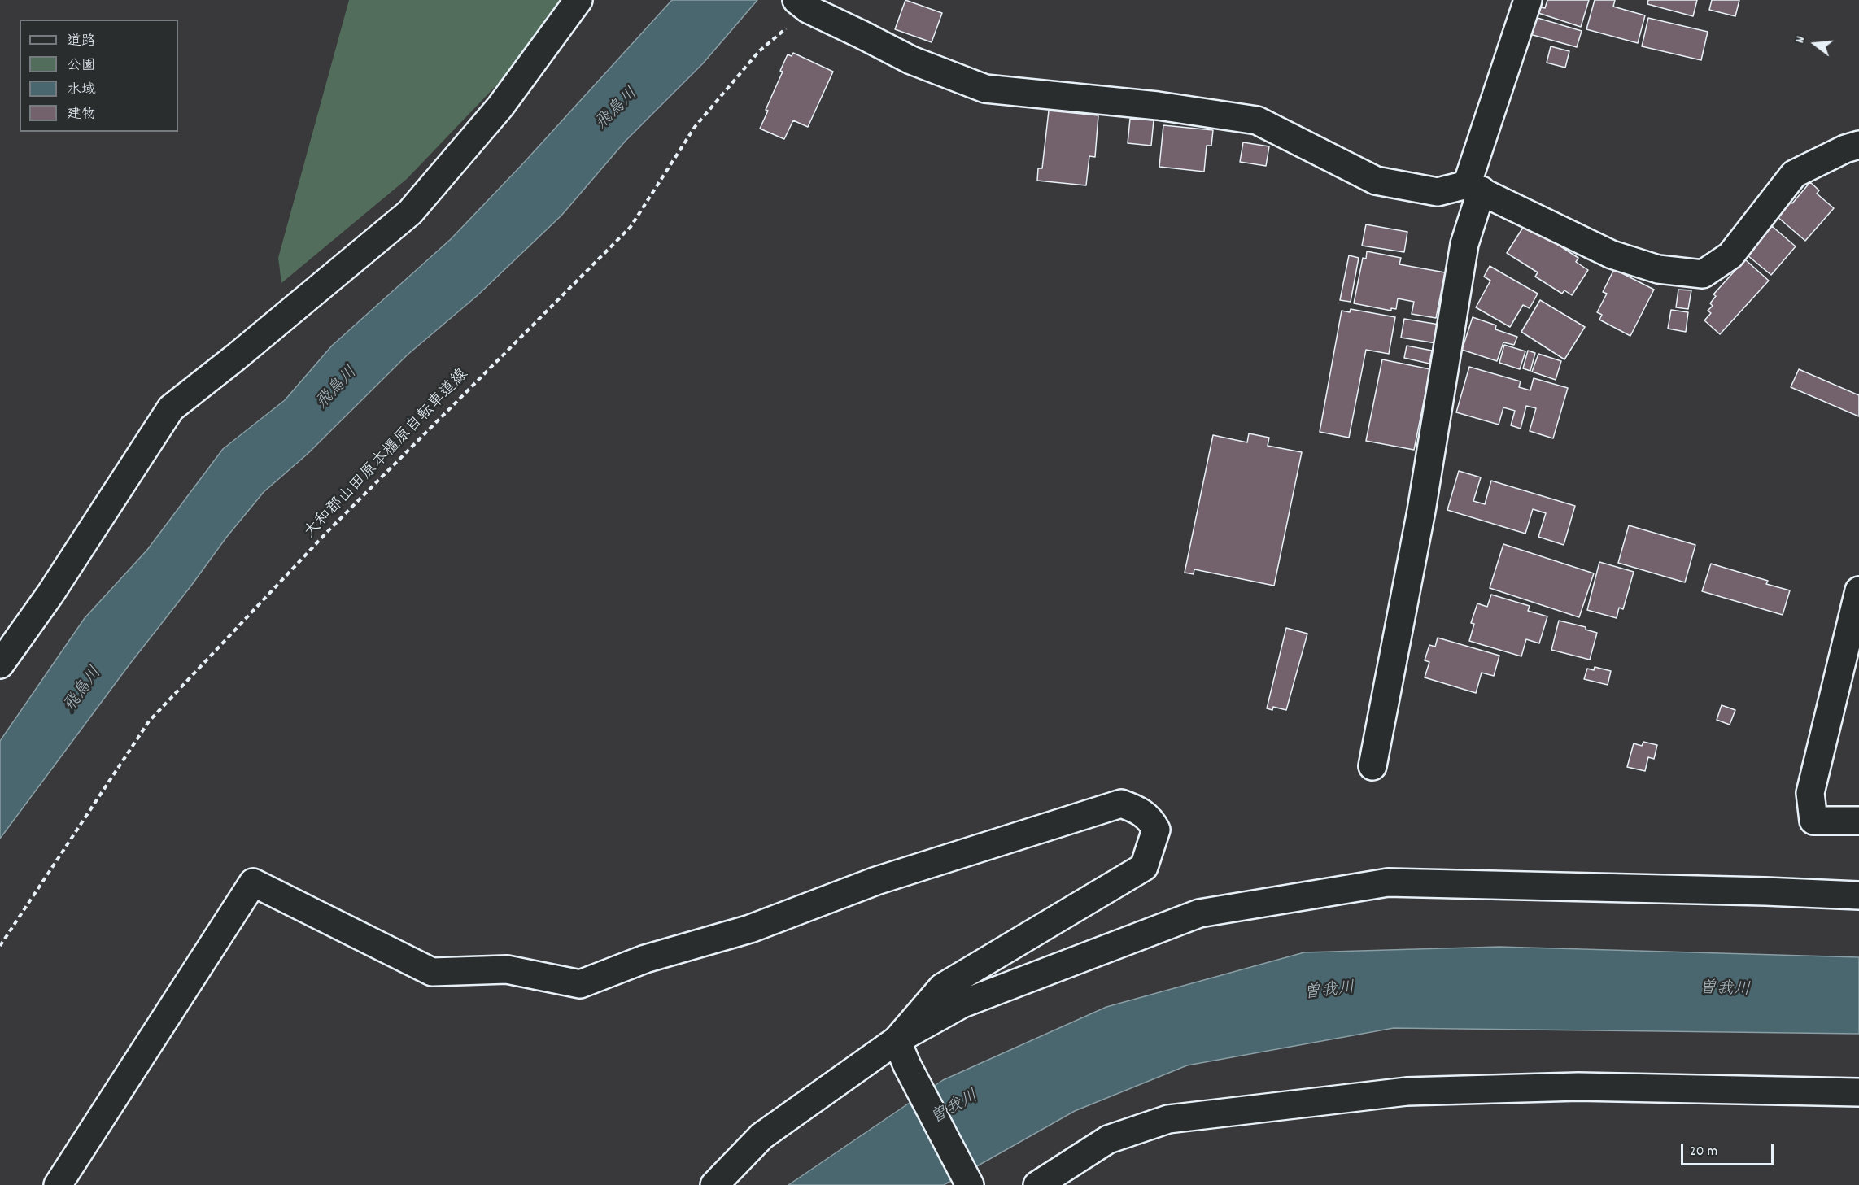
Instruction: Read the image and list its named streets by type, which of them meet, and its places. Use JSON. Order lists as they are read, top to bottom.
{
  "streets": {
    "path": ["大和郡山田原本橿原自転車道線"]
  },
  "water": ["飛鳥川", "曽我川"],
  "legend": [
    "道路",
    "公園",
    "水域",
    "建物"
  ],
  "scale_bar": "20 m",
  "north": "left"
}
